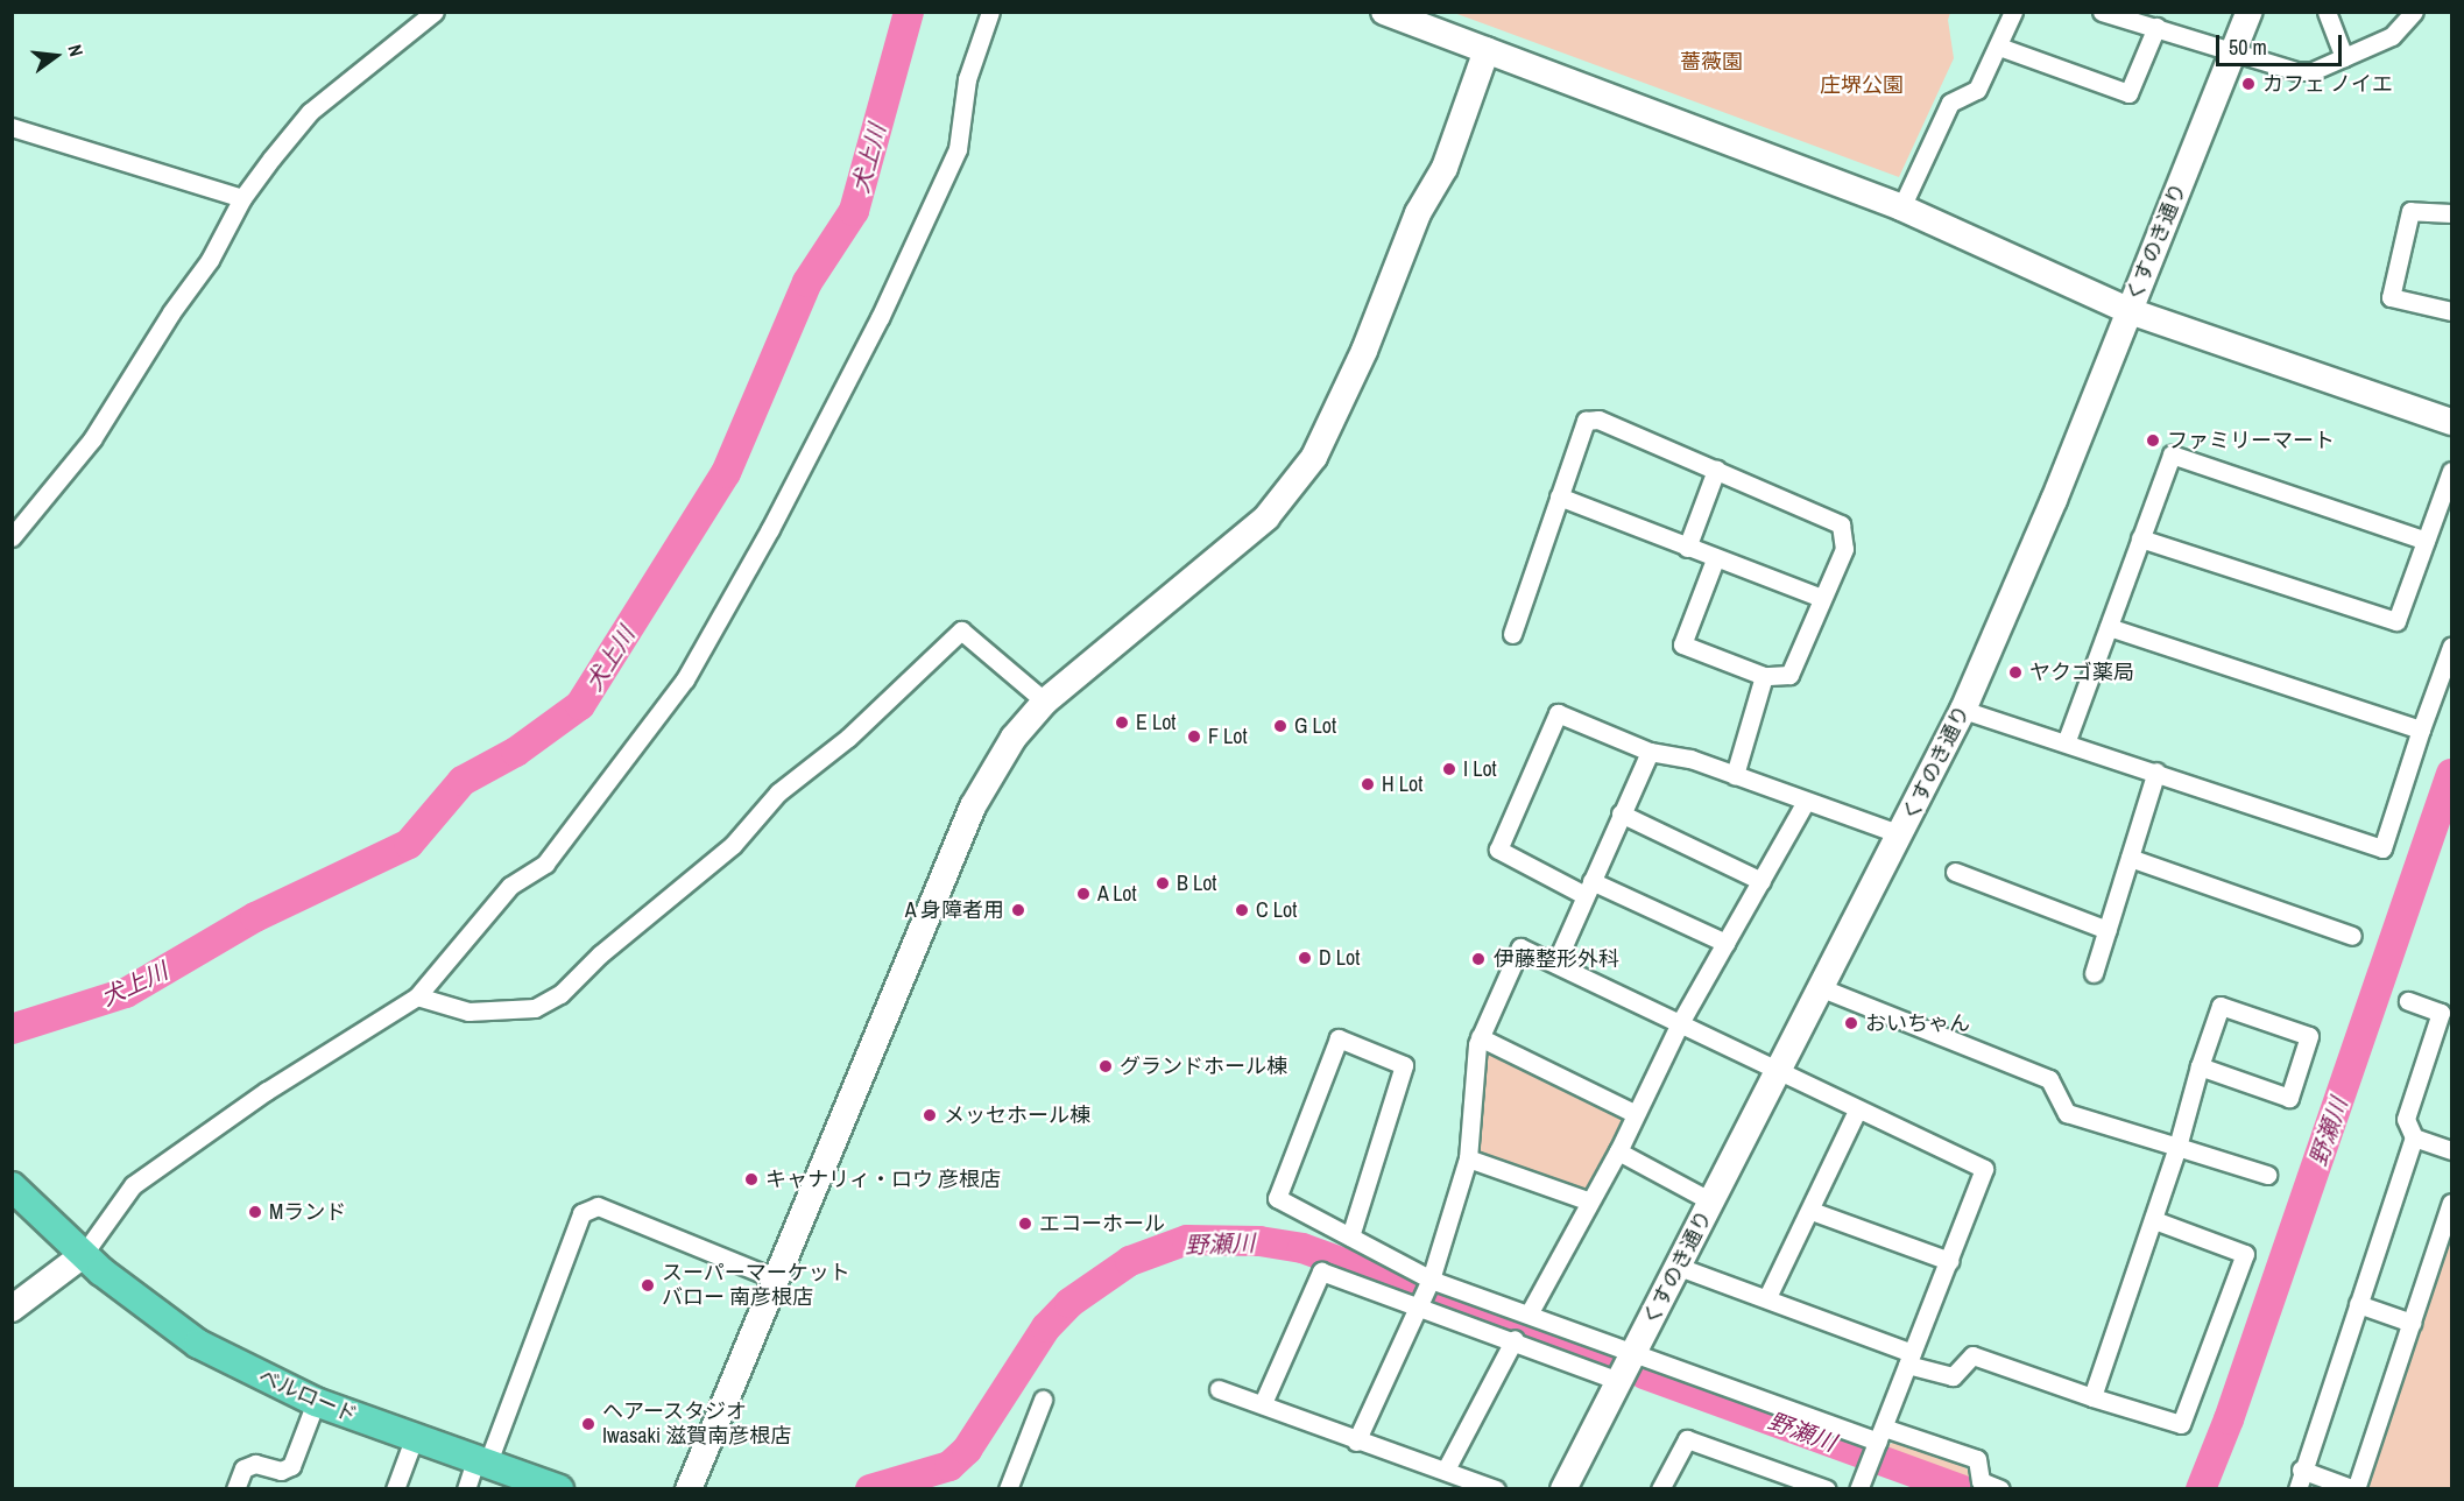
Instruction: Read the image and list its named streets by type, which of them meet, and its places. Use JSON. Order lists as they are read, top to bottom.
{
  "streets": {
    "main road": ["ベルロード"],
    "street": ["くすのき通り"]
  },
  "water": ["犬上川", "野瀬川"],
  "parks": ["薔薇園", "庄堺公園"],
  "places": [
    "カフェ ノイエ",
    "ファミリーマート",
    "ヤクゴ薬局",
    "E Lot",
    "G Lot",
    "F Lot",
    "I Lot",
    "H Lot",
    "B Lot",
    "A Lot",
    "A 身障者用",
    "C Lot",
    "D Lot",
    "伊藤整形外科",
    "おいちゃん",
    "グランドホール棟",
    "メッセホール棟",
    "キャナリィ・ロウ 彦根店",
    "Mランド",
    "エコーホール",
    "スーパーマーケット バロー 南彦根店",
    "ヘアースタジオ Iwasaki 滋賀南彦根店"
  ],
  "scale_bar": "50 m",
  "north": "right"
}
